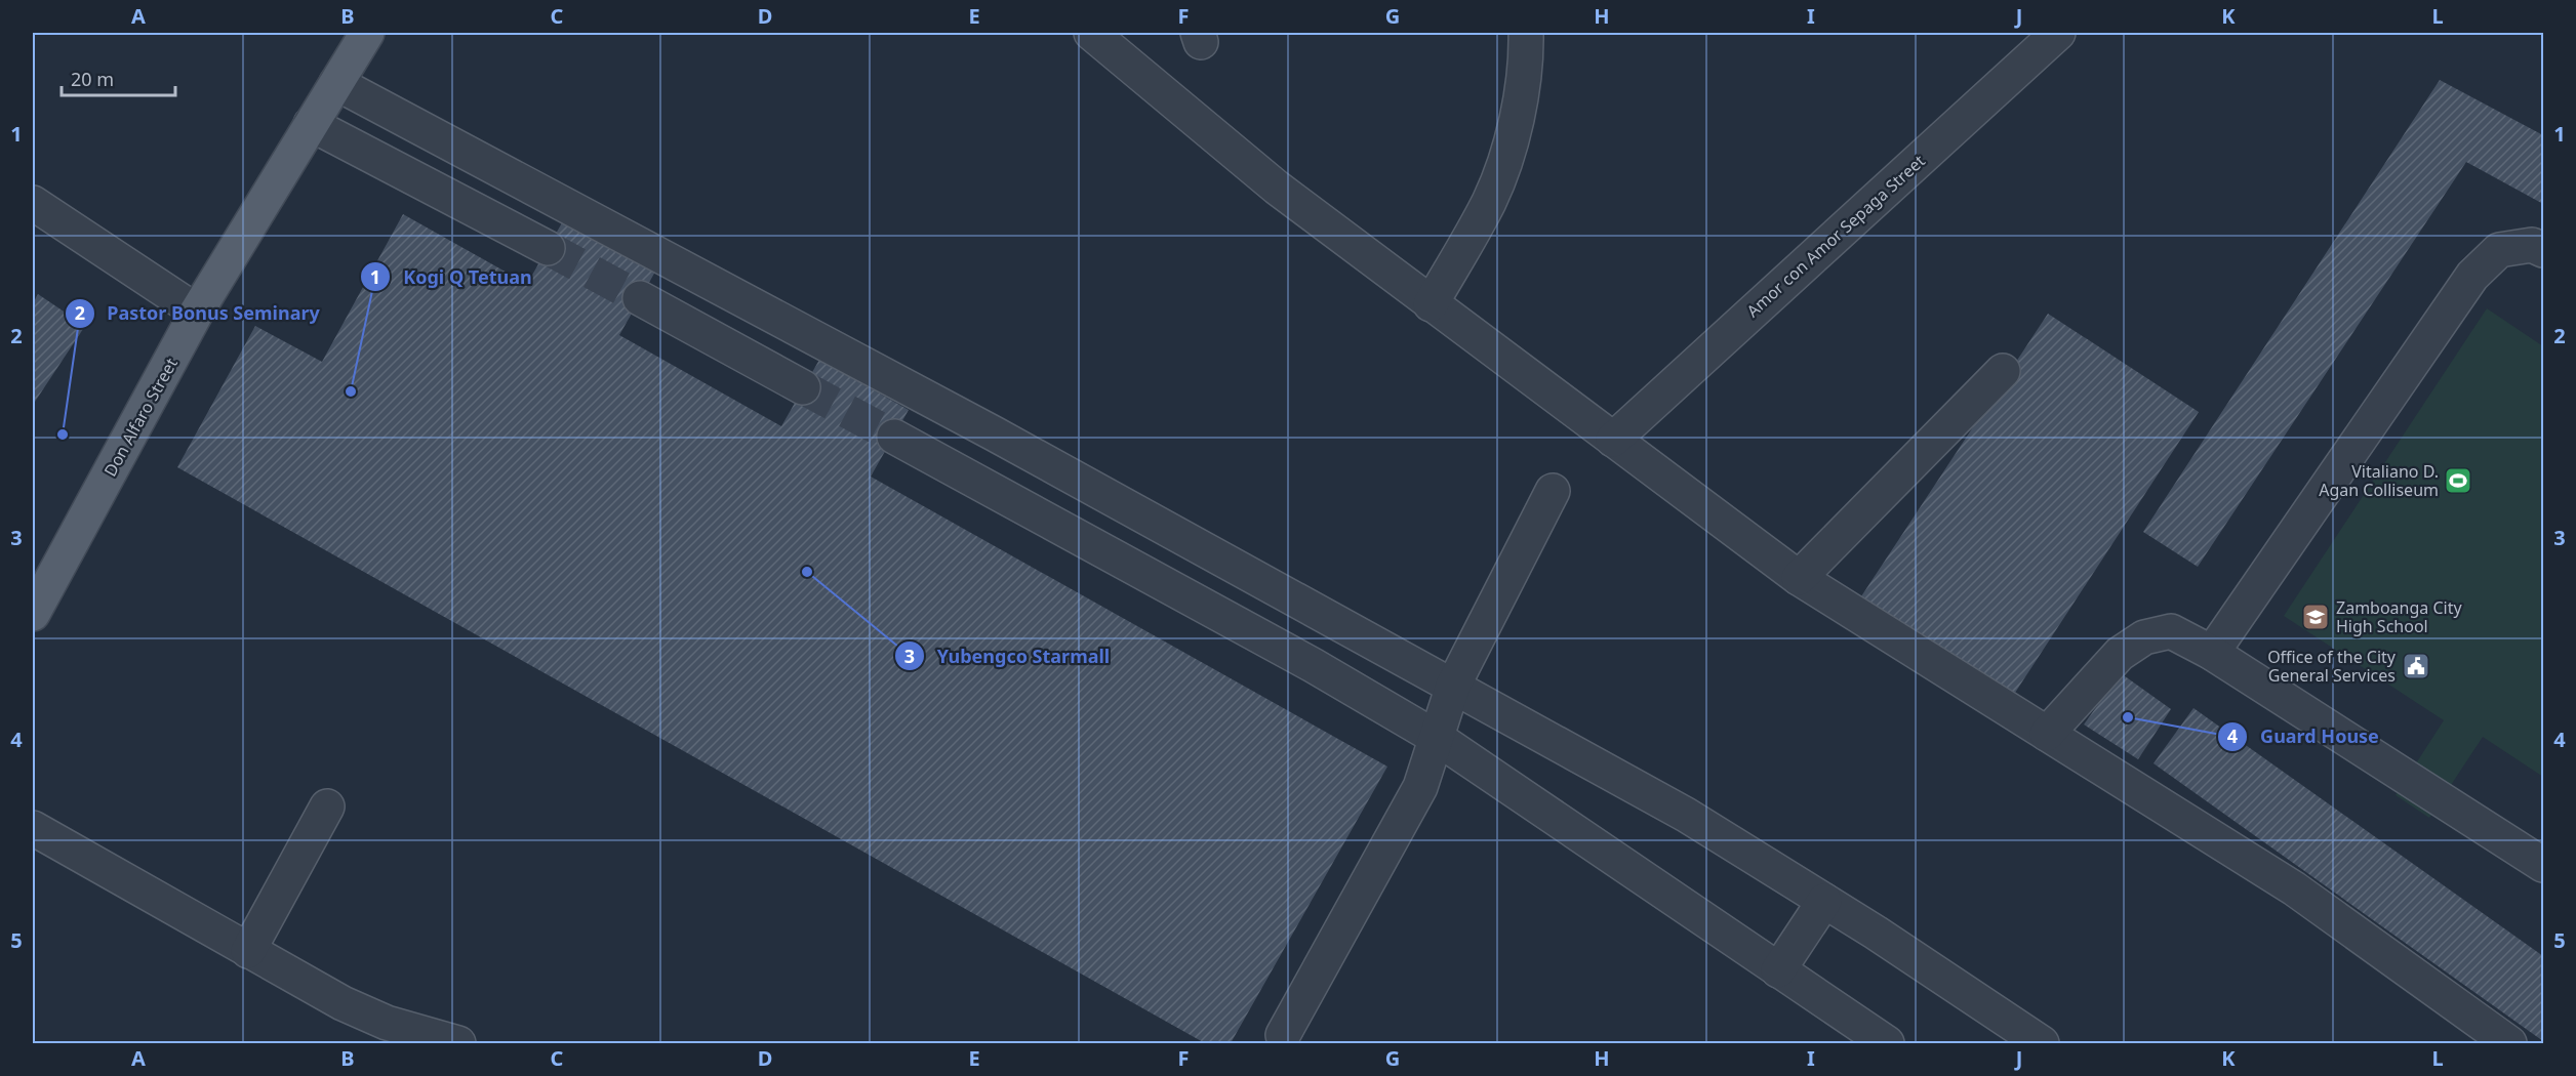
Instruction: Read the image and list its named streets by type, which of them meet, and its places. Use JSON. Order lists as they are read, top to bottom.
{
  "streets": {
    "main road": ["Don Alfaro Street"],
    "street": ["Amor con Amor Sepaga Street"]
  },
  "places": {
    "other": [
      "Kogi Q Tetuan",
      "Pastor Bonus Seminary",
      "Yubengco Starmall",
      "Guard House"
    ],
    "sports": ["Vitaliano D. Agan Colliseum"],
    "school or university": ["Zamboanga City High School"],
    "public building": ["Office of the City General Services"]
  },
  "scale_bar": "20 m",
  "grid": {
    "columns": [
      "A",
      "B",
      "C",
      "D",
      "E",
      "F",
      "G",
      "H",
      "I",
      "J",
      "K",
      "L"
    ],
    "rows": [
      "1",
      "2",
      "3",
      "4",
      "5"
    ]
  }
}
